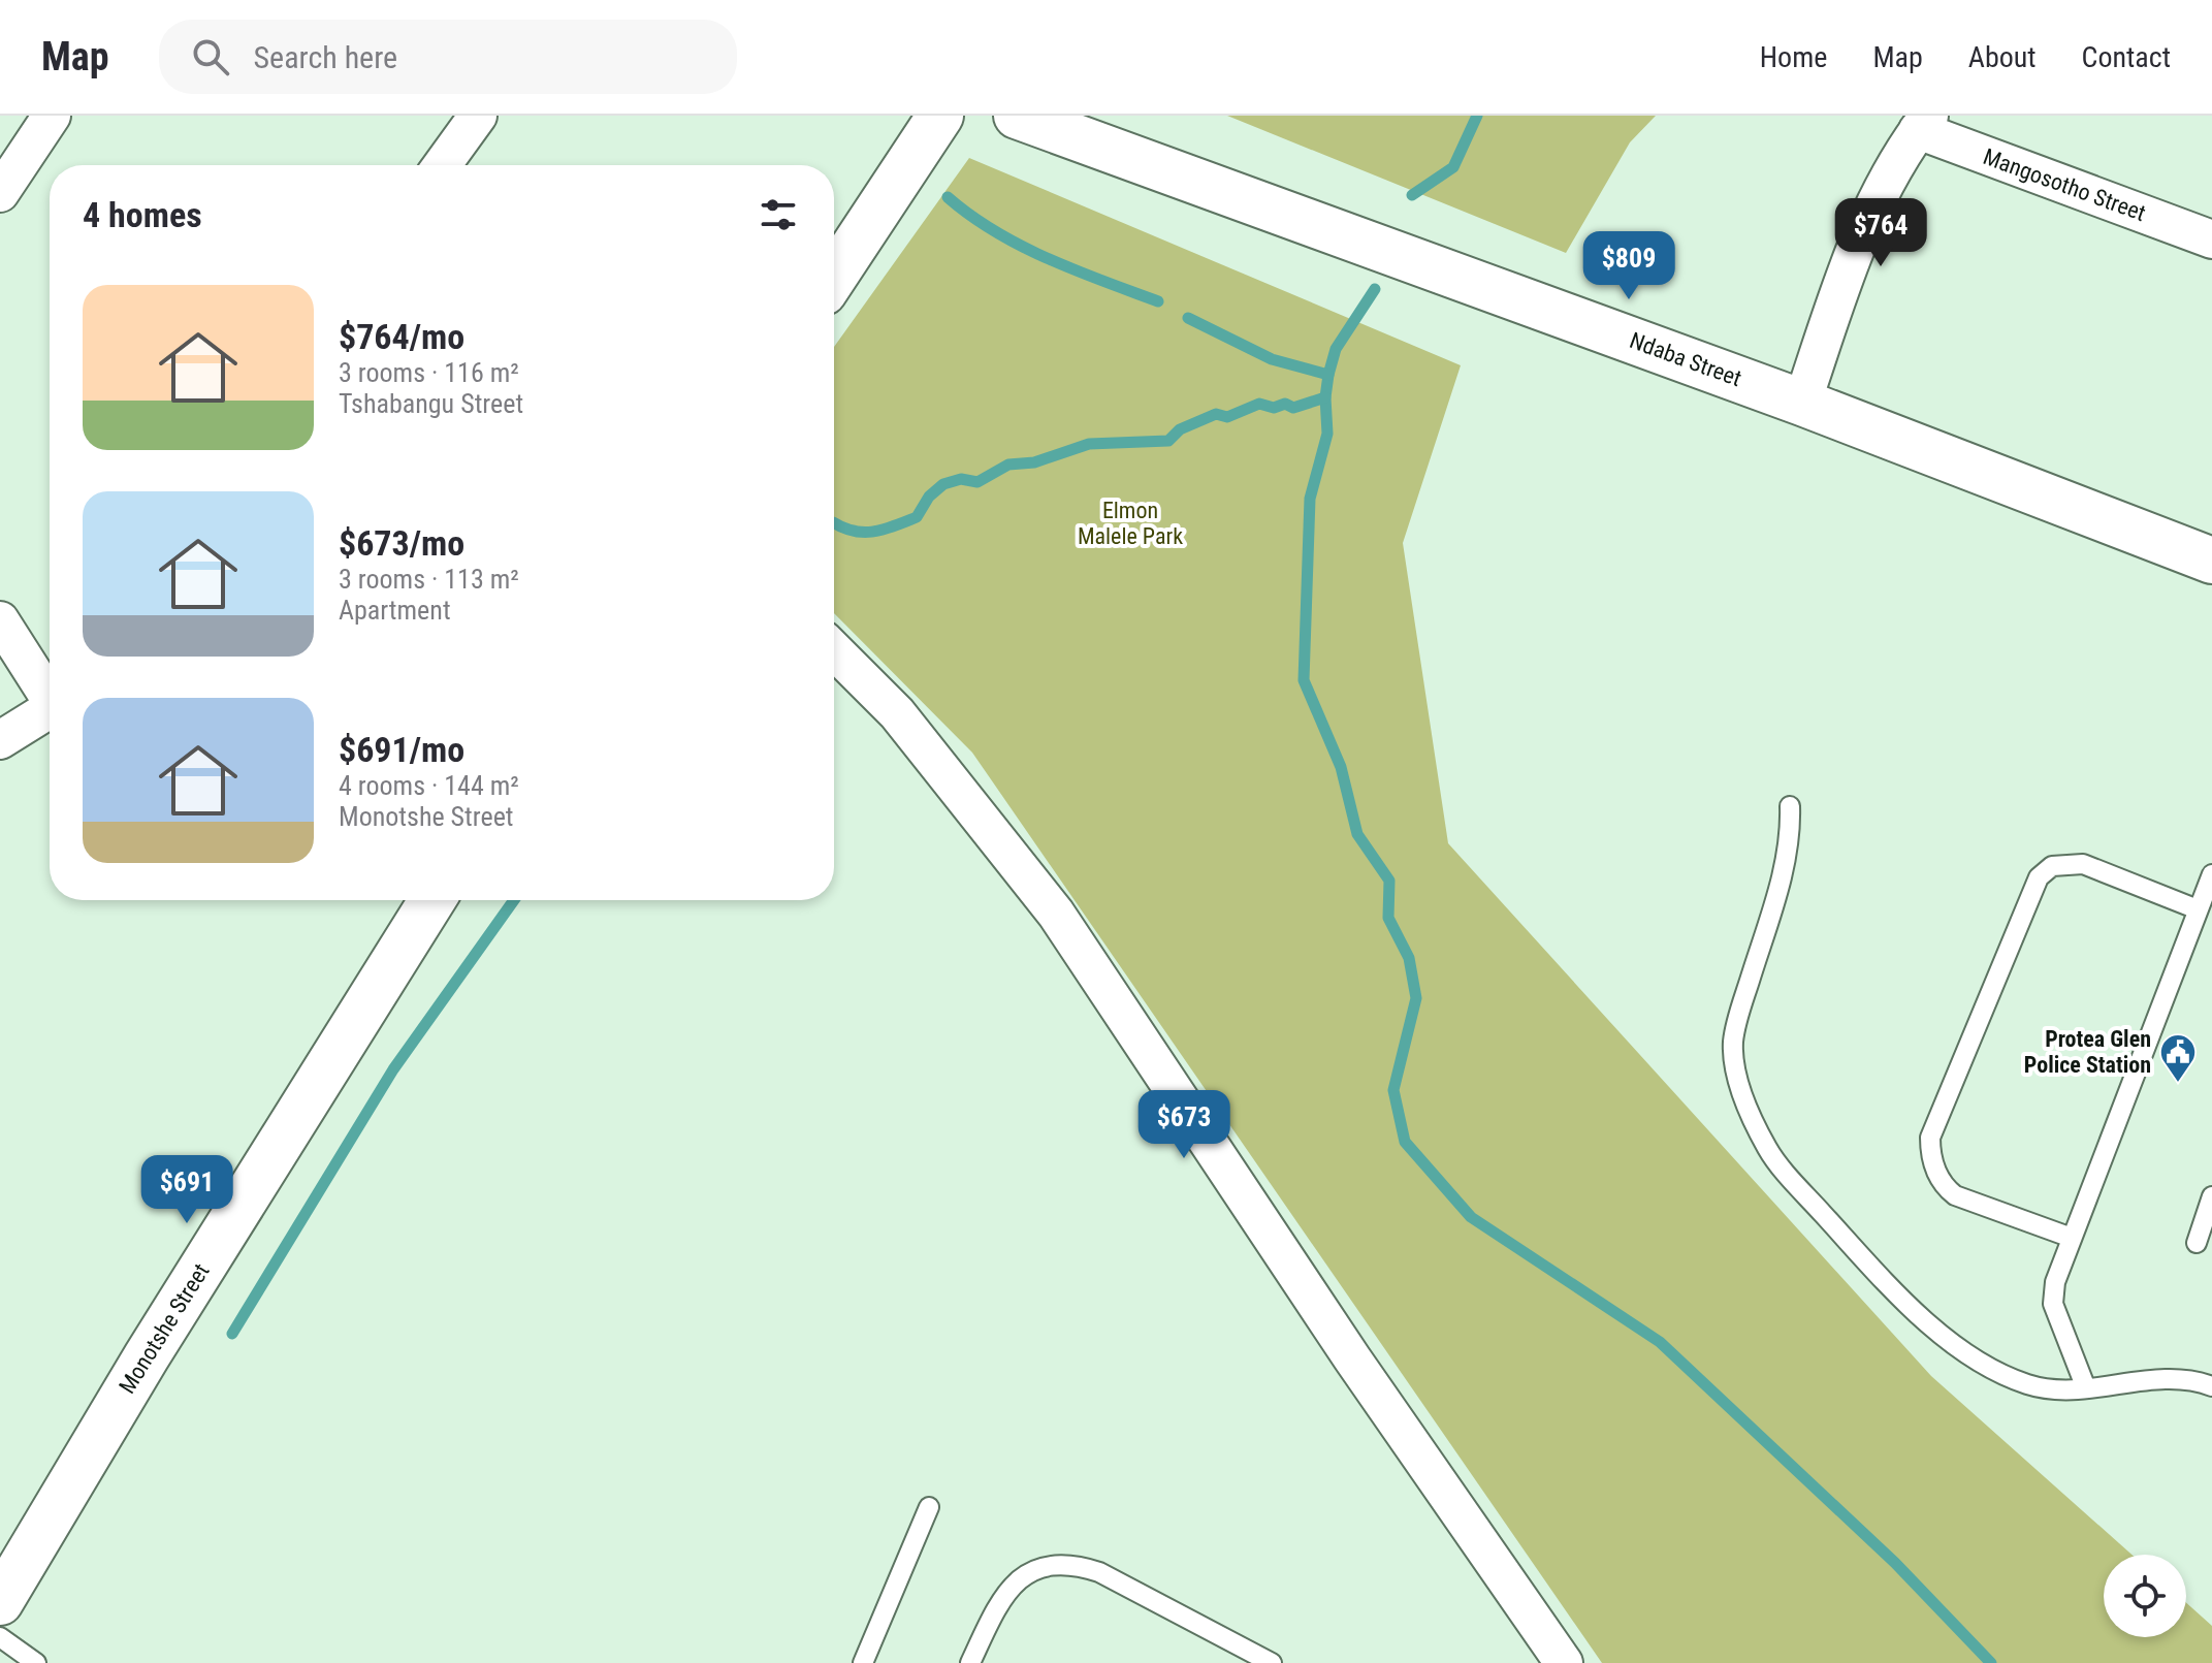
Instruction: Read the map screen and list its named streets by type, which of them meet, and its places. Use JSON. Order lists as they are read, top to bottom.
{
  "streets": {
    "street": ["Mangosotho Street", "Ndaba Street", "Monotshe Street"]
  },
  "parks": ["Elmon Malele Park"],
  "places": {
    "public building": ["Protea Glen Police Station"]
  },
  "page": {
    "header": "Map",
    "search": "Search here",
    "nav": [
      "Home",
      "Map",
      "About",
      "Contact"
    ],
    "heading": "4 homes",
    "price": [
      "$764",
      "$809",
      "$673",
      "$691"
    ],
    "list": [
      {
        "name": "$764/mo",
        "note": "3 rooms · 116 m² · Tshabangu Street"
      },
      {
        "name": "$673/mo",
        "note": "3 rooms · 113 m² · Apartment"
      },
      {
        "name": "$691/mo",
        "note": "4 rooms · 144 m² · Monotshe Street"
      }
    ]
  }
}
